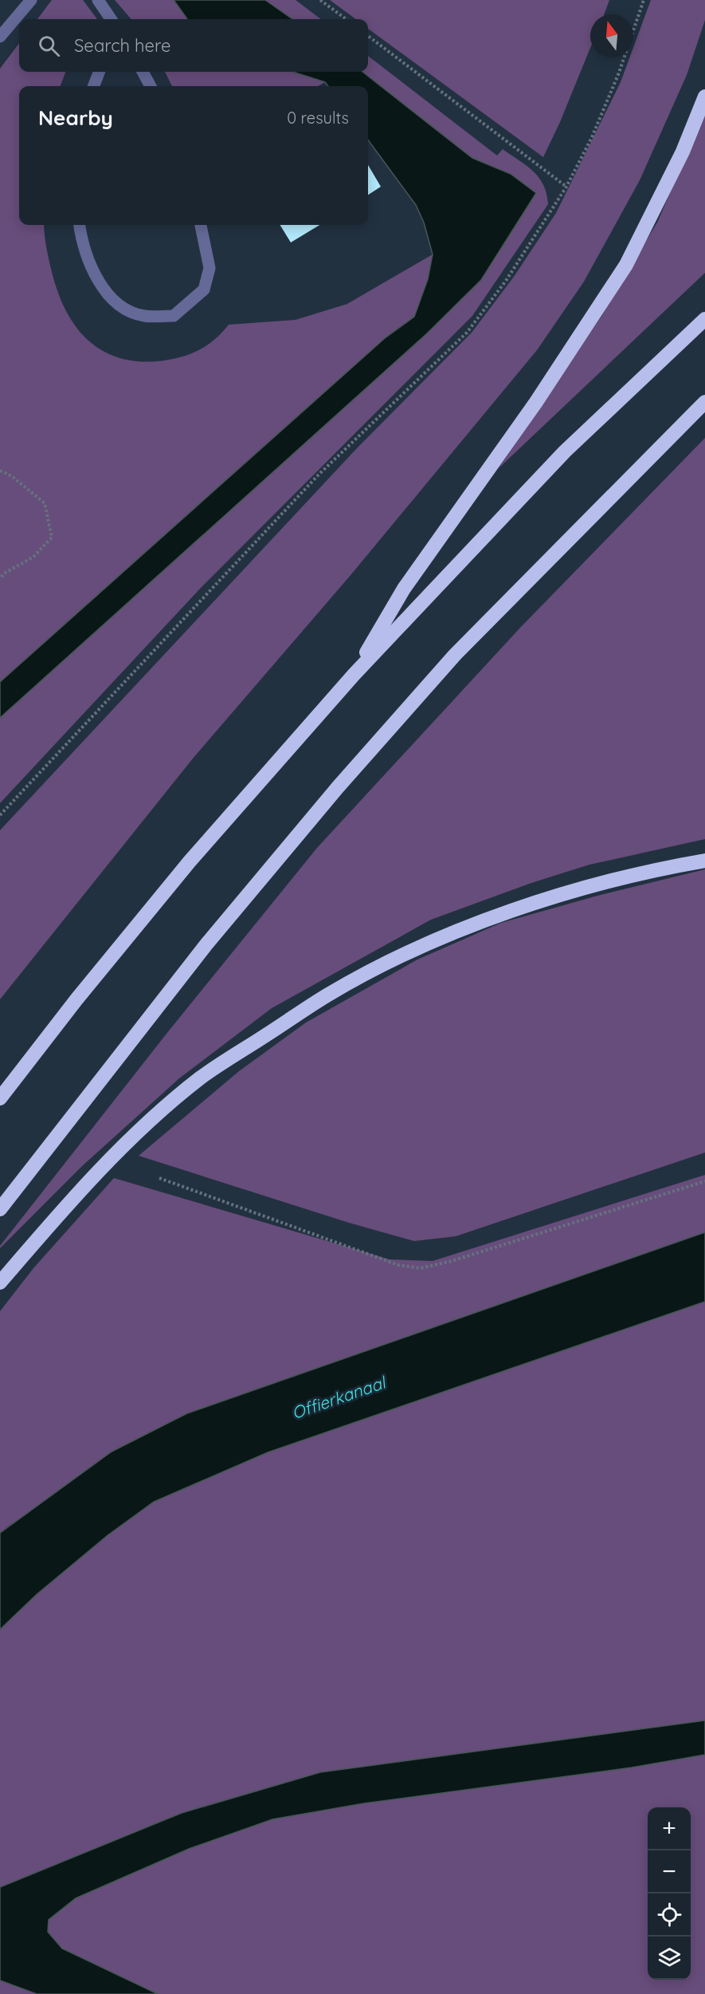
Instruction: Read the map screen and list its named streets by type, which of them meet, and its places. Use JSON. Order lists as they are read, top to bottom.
{
  "water": ["Offierkanaal"],
  "north": "top",
  "page": {
    "search": "Search here",
    "heading": ["Nearby", "0 results"],
    "map_buttons": ["+", "−"]
  }
}
